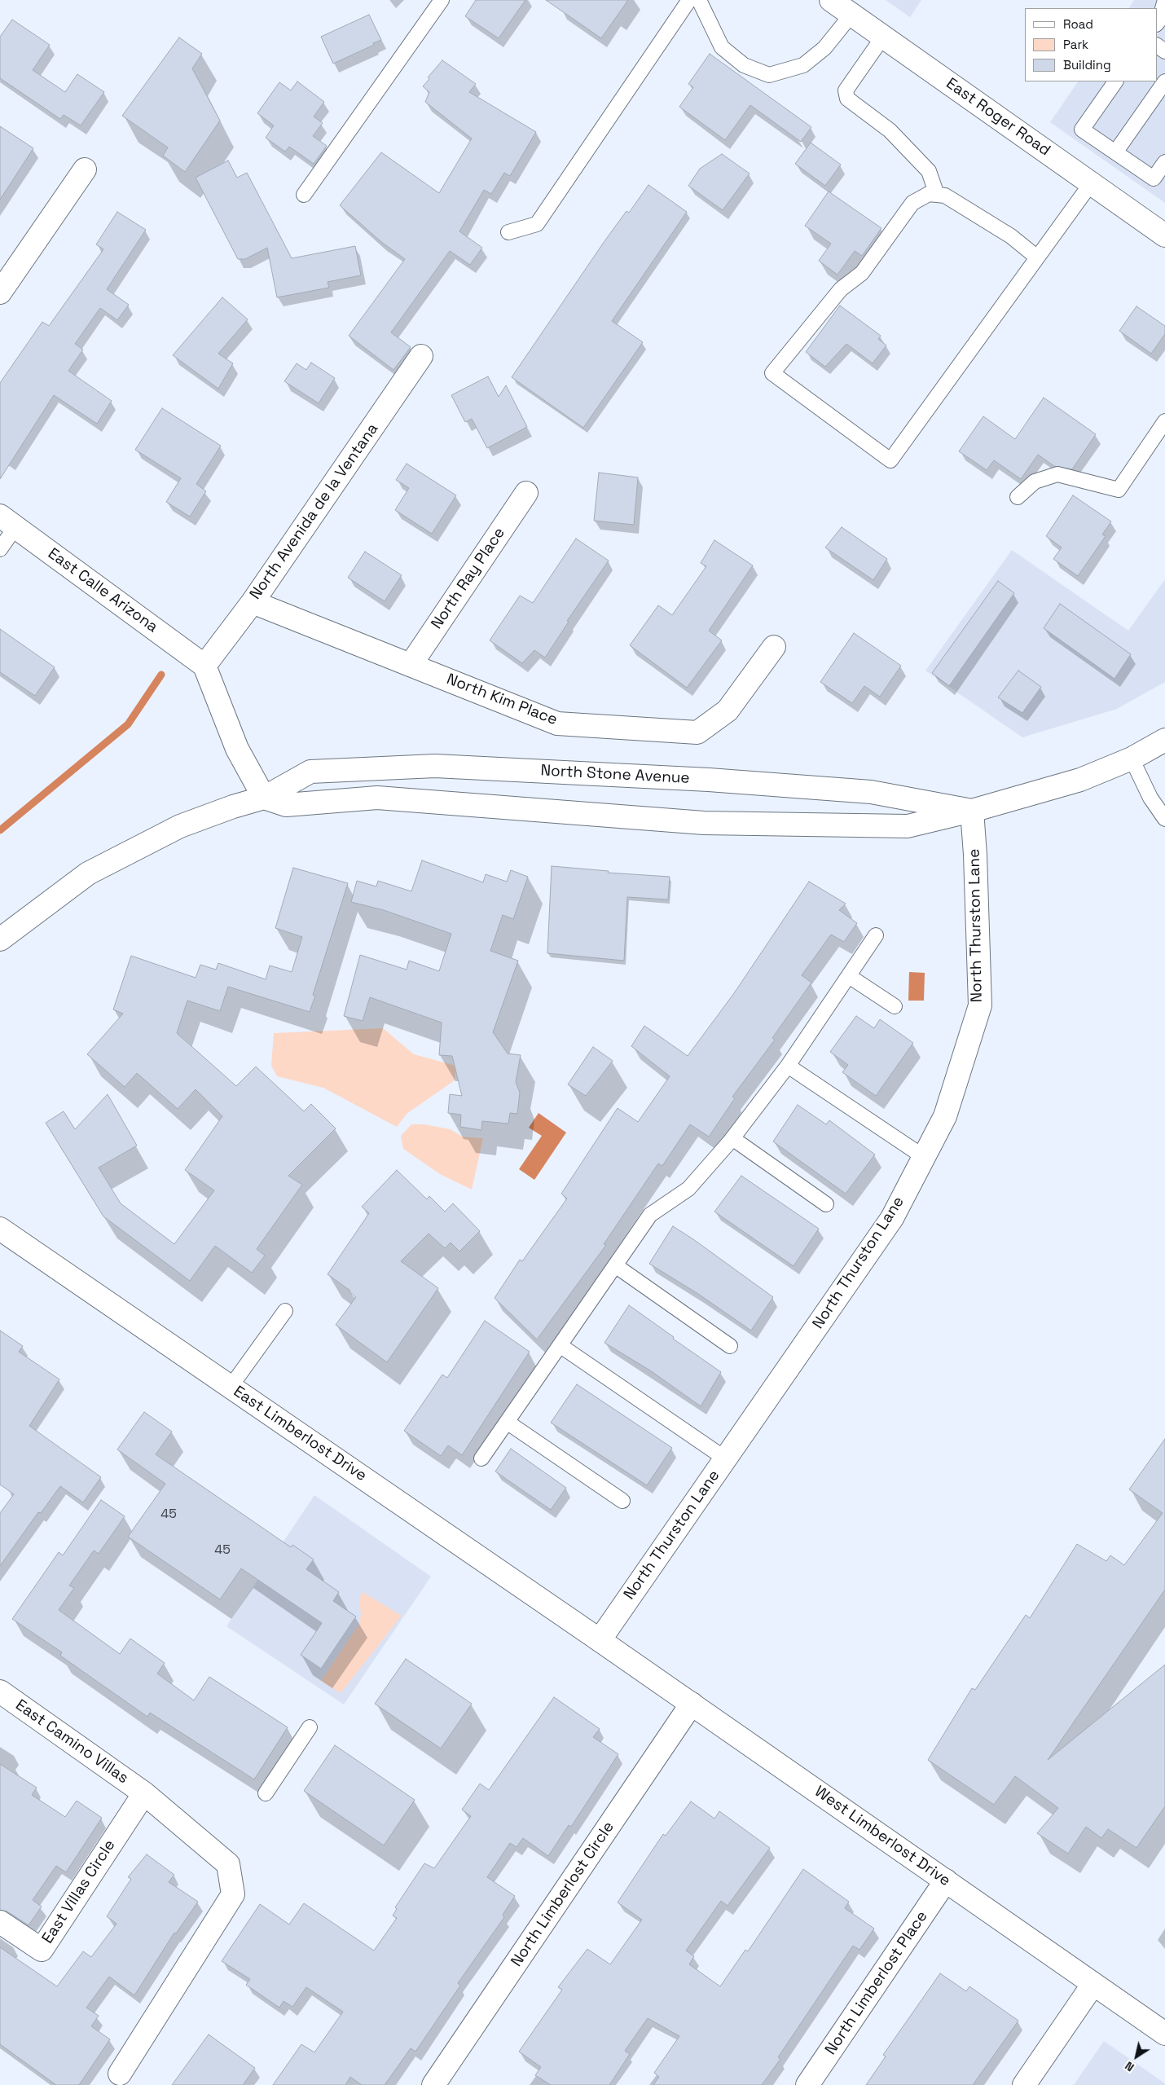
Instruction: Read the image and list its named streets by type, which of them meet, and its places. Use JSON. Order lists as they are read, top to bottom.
{
  "streets": {
    "street": [
      "East Roger Road",
      "North Avenida de la Ventana",
      "North Ray Place",
      "East Calle Arizona",
      "North Kim Place",
      "North Stone Avenue",
      "North Thurston Lane",
      "East Limberlost Drive",
      "East Camino Villas",
      "West Limberlost Drive",
      "East Villas Circle",
      "North Limberlost Circle",
      "North Limberlost Place"
    ]
  },
  "crossings": [
    ["North Avenida de la Ventana", "East Calle Arizona"],
    ["North Avenida de la Ventana", "North Kim Place"],
    ["North Ray Place", "North Kim Place"],
    ["North Stone Avenue", "North Thurston Lane"],
    ["North Thurston Lane", "East Limberlost Drive"],
    ["North Thurston Lane", "West Limberlost Drive"],
    ["East Limberlost Drive", "West Limberlost Drive"],
    ["East Camino Villas", "East Villas Circle"],
    ["West Limberlost Drive", "North Limberlost Circle"],
    ["West Limberlost Drive", "North Limberlost Place"]
  ],
  "house_numbers": ["45", "45"],
  "legend": ["Road", "Park", "Building"],
  "north": "bottom left"
}
